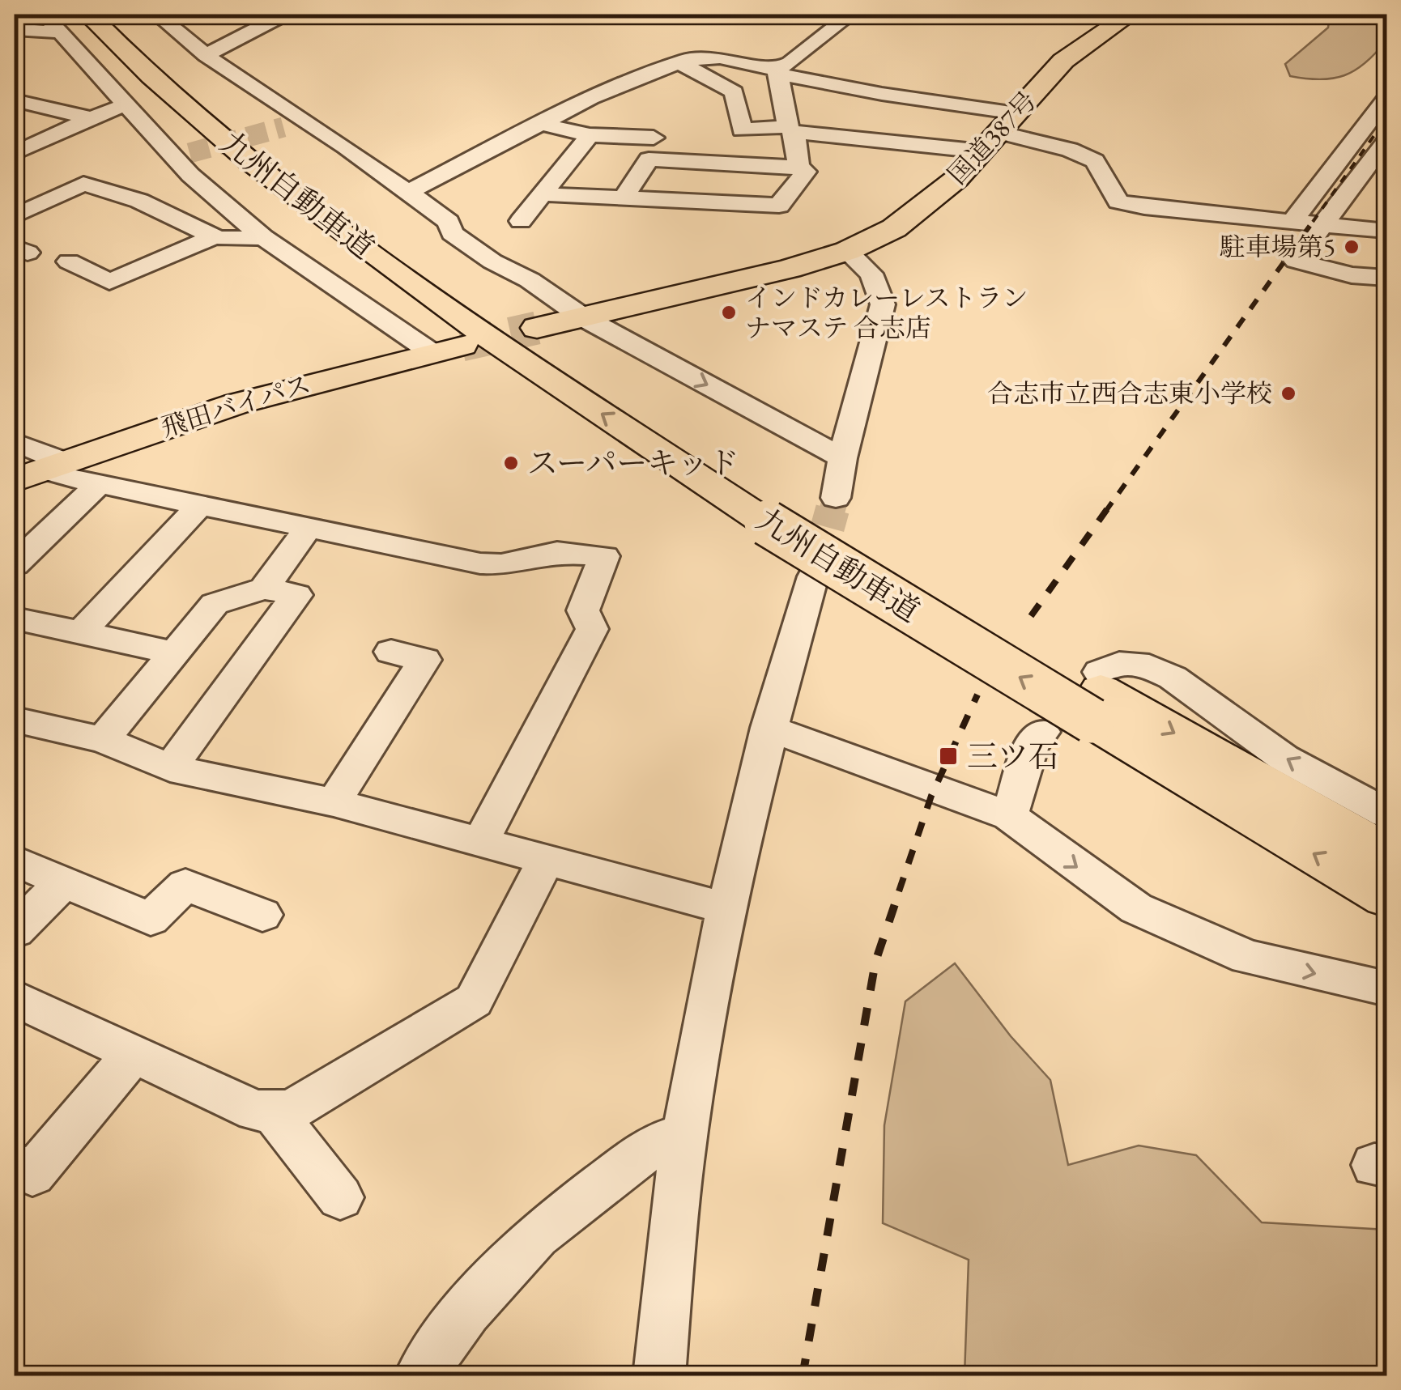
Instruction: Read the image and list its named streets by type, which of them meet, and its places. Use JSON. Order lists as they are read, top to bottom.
{
  "streets": {
    "highway": ["国道387号", "九州自動車道", "飛田バイパス"]
  },
  "places": {
    "other": [
      "駐車場第5",
      "インドカレーレストラン ナマステ 合志店",
      "合志市立西合志東小学校",
      "スーパーキッド"
    ],
    "transit": ["三ツ石"]
  }
}
